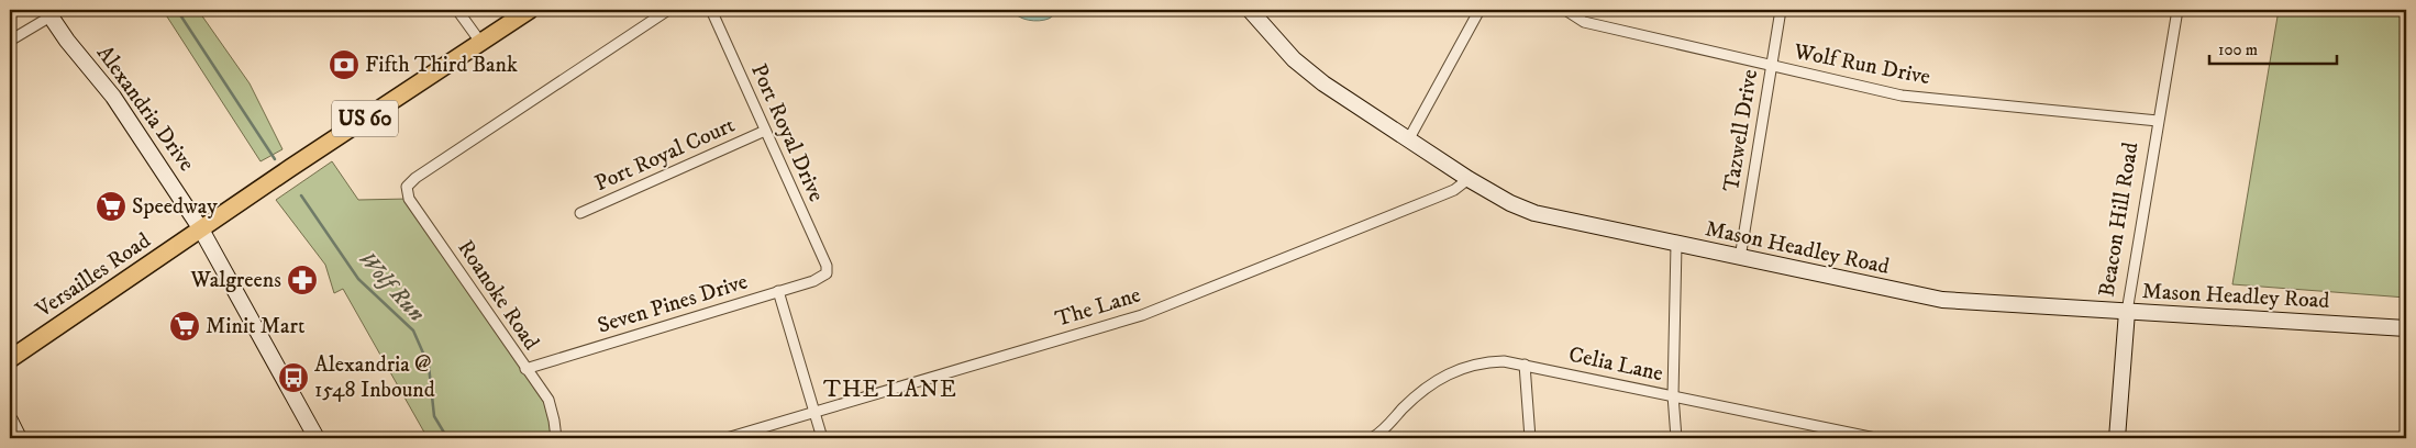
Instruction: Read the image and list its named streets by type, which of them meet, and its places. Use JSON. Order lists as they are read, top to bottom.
{
  "streets": {
    "main road": [
      "Alexandria Drive",
      "US 60",
      "Beacon Hill Road",
      "Mason Headley Road",
      "Versailles Road"
    ],
    "street": [
      "Wolf Run Drive",
      "Tazwell Drive",
      "Port Royal Drive",
      "Port Royal Court",
      "Roanoke Road",
      "Seven Pines Drive",
      "The Lane",
      "Celia Lane"
    ]
  },
  "crossings": [
    ["Wolf Run Drive", "Tazwell Drive"],
    ["Wolf Run Drive", "Beacon Hill Road"],
    ["Alexandria Drive", "Versailles Road"],
    ["Tazwell Drive", "Mason Headley Road"],
    ["Port Royal Drive", "Port Royal Court"],
    ["Port Royal Drive", "Seven Pines Drive"],
    ["Beacon Hill Road", "Mason Headley Road"],
    ["Mason Headley Road", "The Lane"],
    ["Roanoke Road", "Seven Pines Drive"]
  ],
  "districts": ["THE LANE"],
  "water": ["Wolf Run"],
  "places": {
    "bank": ["Fifth Third Bank"],
    "supermarket": ["Speedway", "Minit Mart"],
    "pharmacy": ["Walgreens"],
    "bus stop": ["Alexandria @ 1548 Inbound"]
  },
  "scale_bar": "100 m"
}
